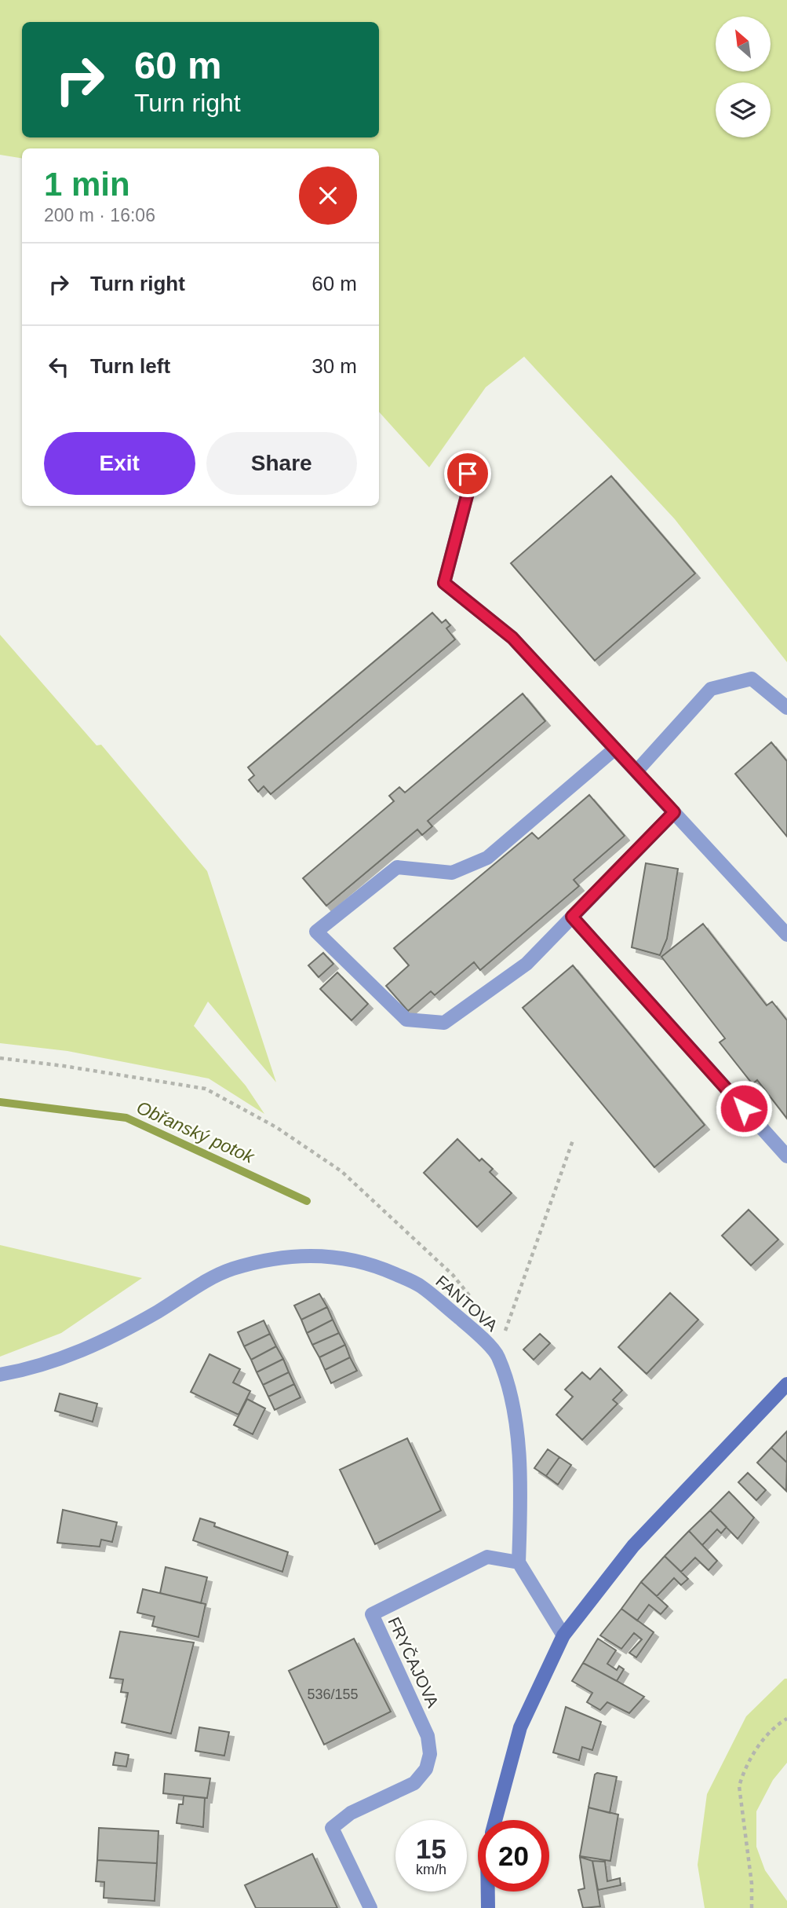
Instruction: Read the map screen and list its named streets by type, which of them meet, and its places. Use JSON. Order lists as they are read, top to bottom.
{
  "streets": {
    "street": ["FANTOVA", "FRYČAJOVA"]
  },
  "crossings": [
    ["FANTOVA", "FRYČAJOVA"]
  ],
  "water": ["Obřanský potok"],
  "house_numbers": ["536/155"],
  "north": "top left",
  "page": {
    "turn": ["60 m", "Turn right"],
    "heading": ["1 min", "200 m · 16:06"],
    "list": [
      {
        "name": "Turn right",
        "value": "60 m"
      },
      {
        "name": "Turn left",
        "value": "30 m"
      }
    ],
    "buttons": ["Exit", "Share"],
    "speed": "15 km/h",
    "limit": "20"
  }
}
